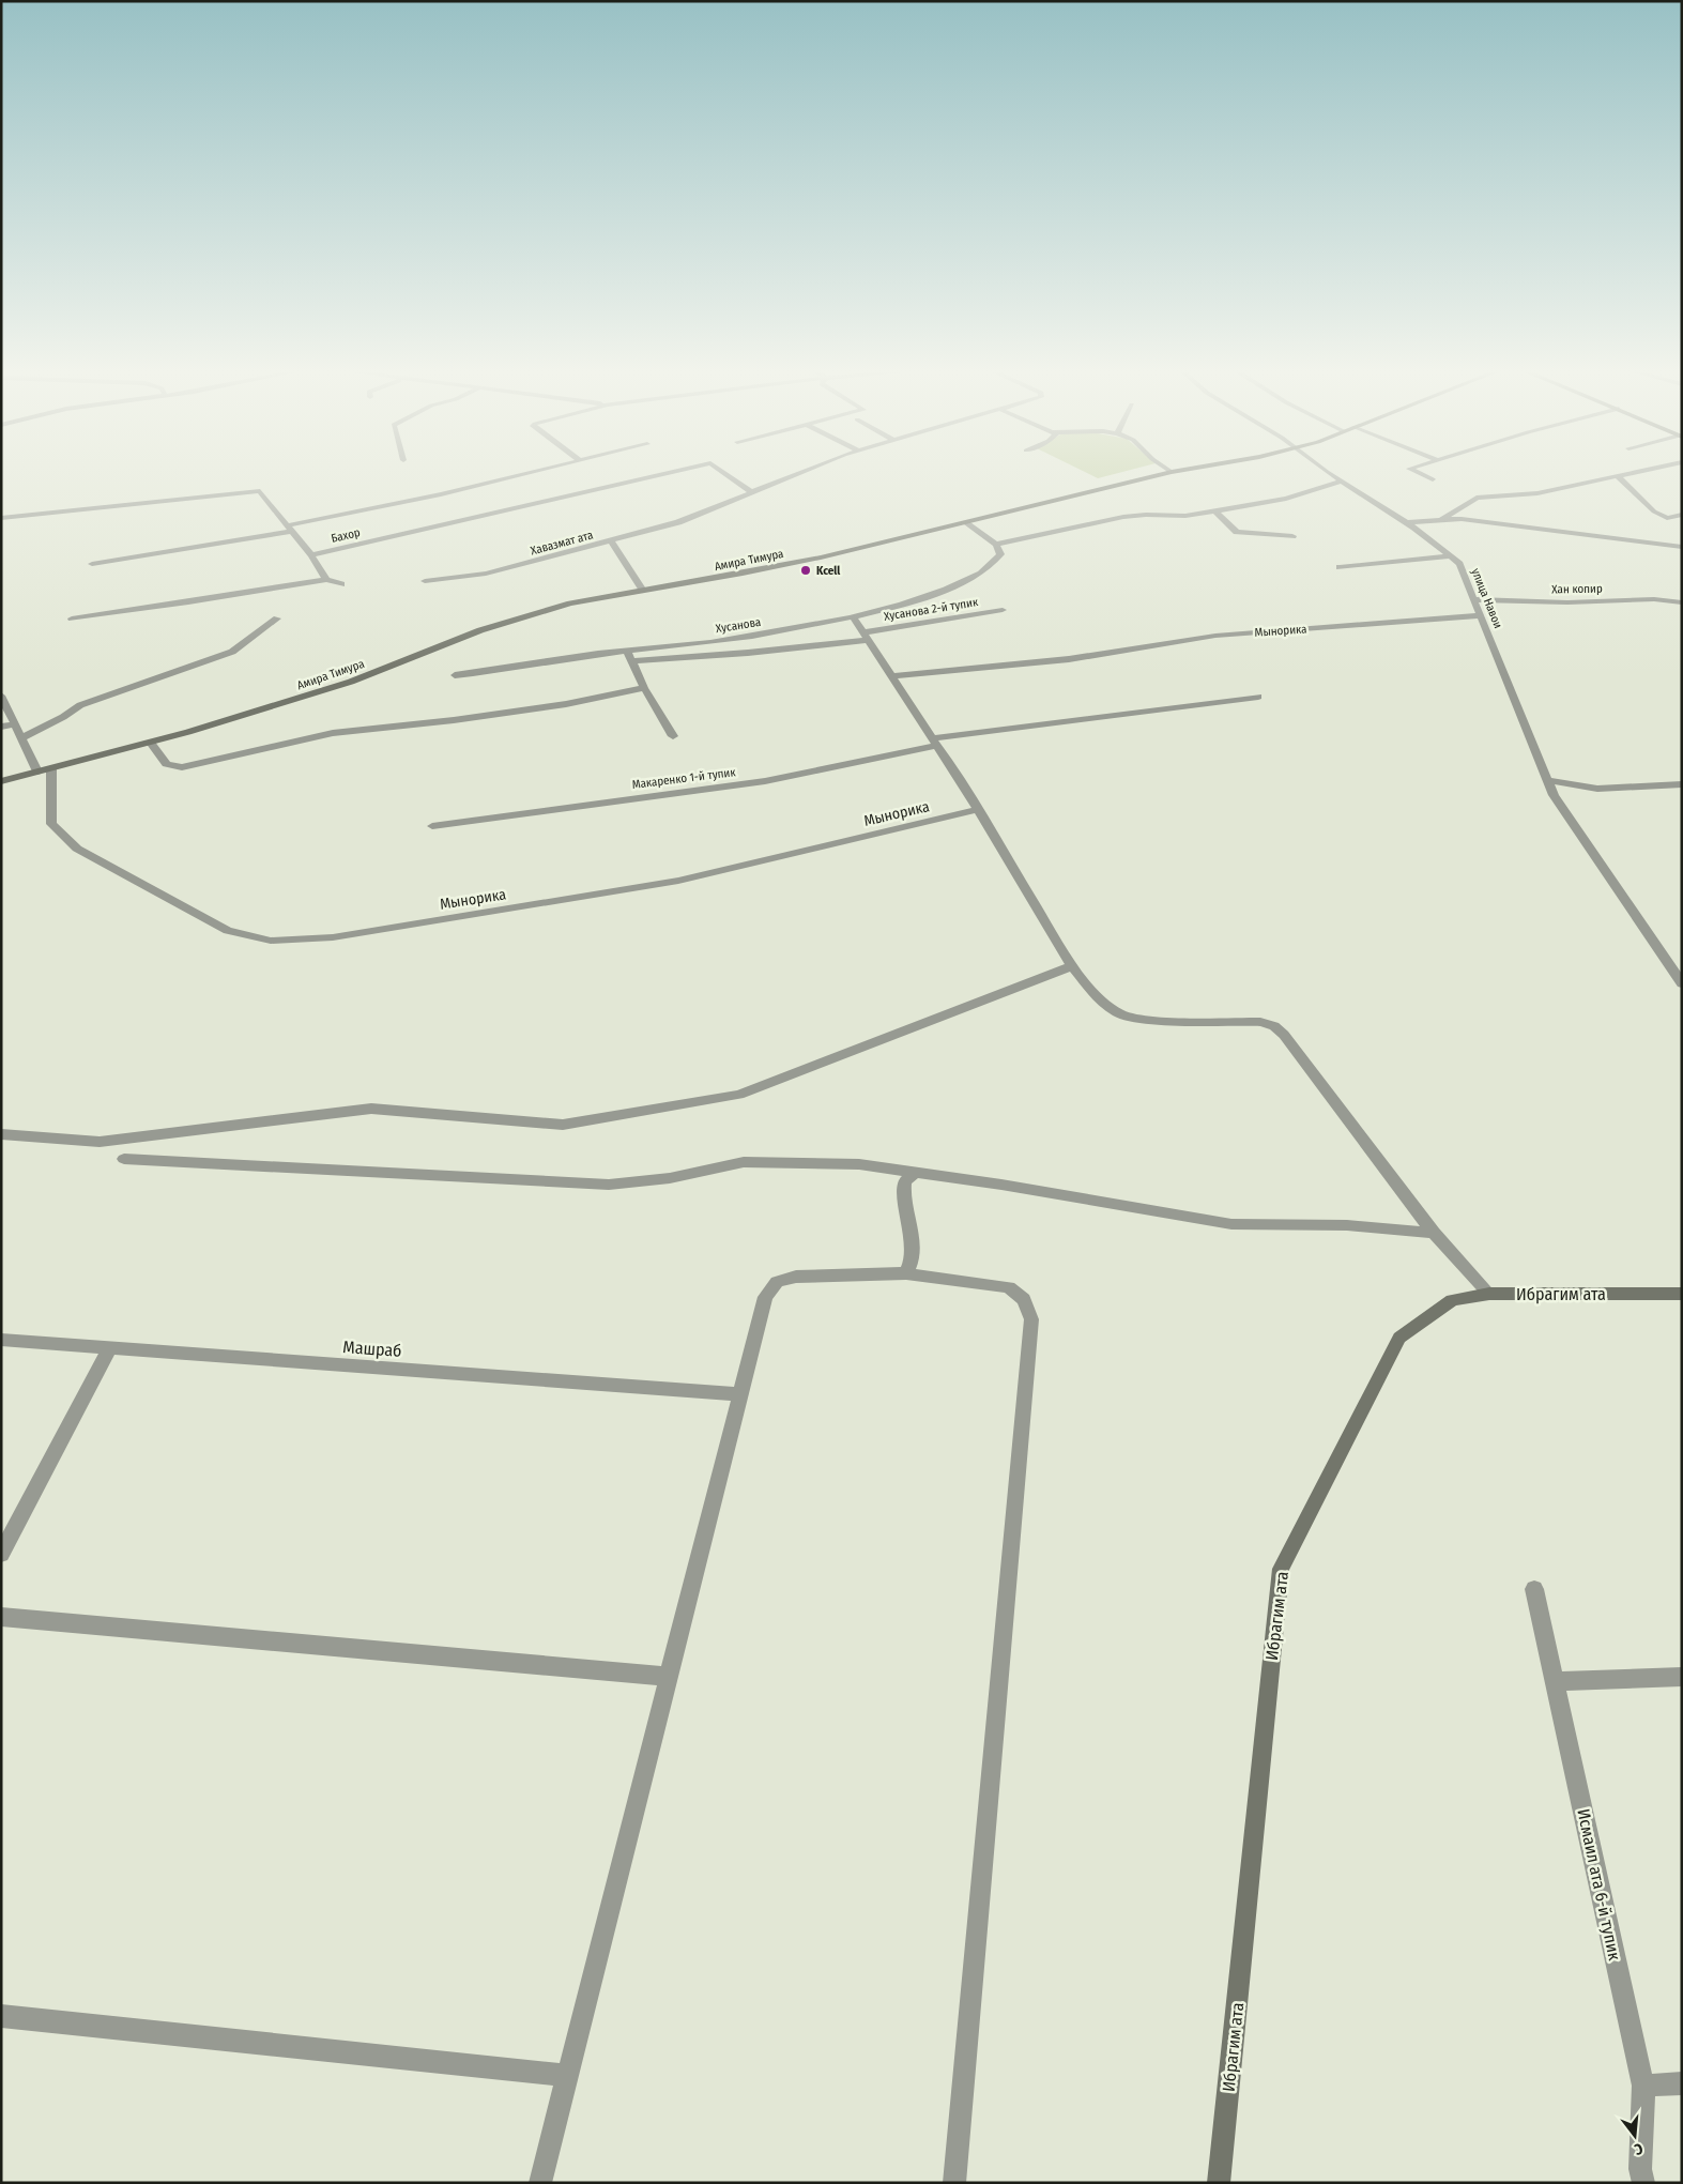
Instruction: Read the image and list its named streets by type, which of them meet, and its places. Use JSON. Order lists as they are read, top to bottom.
{
  "streets": {
    "street": [
      "Бахор",
      "Хавазмат ата",
      "Амира Тимура",
      "Хан копир",
      "улица Навои",
      "Хусанова 2-й тупик",
      "Хусанова",
      "Мынорика",
      "Макаренко 1-й тупик",
      "Ибрагим ата",
      "Машраб",
      "Исмаил ата 6-й тупик"
    ]
  },
  "crossings": [
    ["Бахор", "Хавазмат ата"],
    ["Амира Тимура", "Мынорика"],
    ["Хан копир", "улица Навои"],
    ["улица Навои", "Мынорика"]
  ],
  "places": ["Kcell"],
  "north": "bottom"
}
